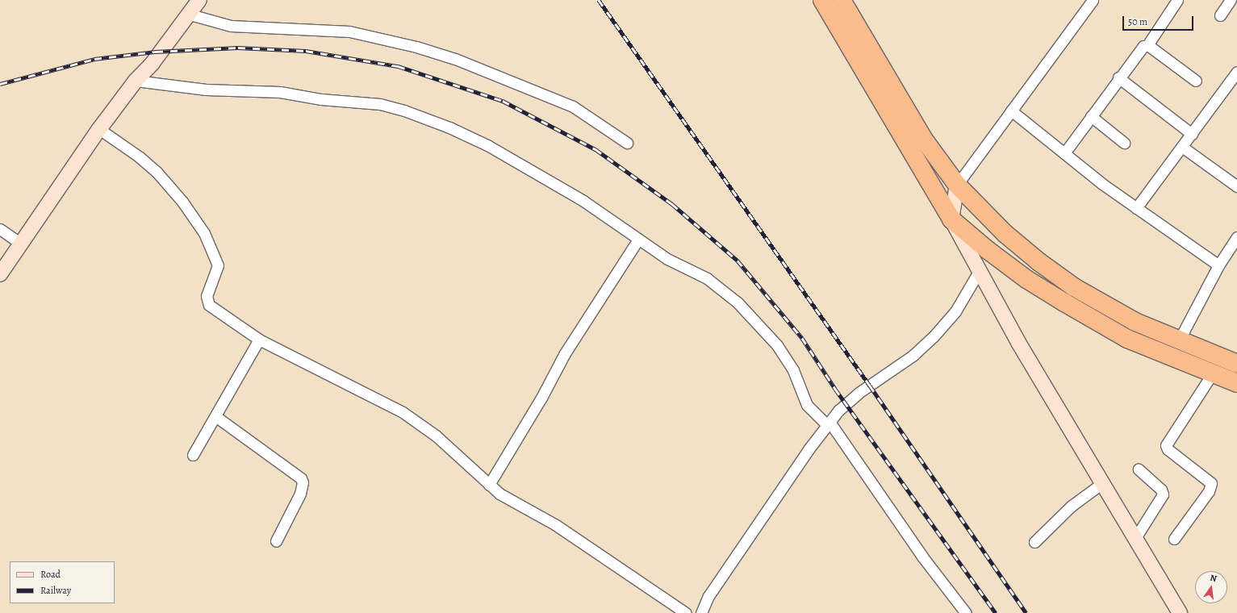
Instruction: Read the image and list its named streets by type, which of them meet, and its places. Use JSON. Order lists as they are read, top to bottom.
{
  "legend": ["Road", "Railway"],
  "scale_bar": "50 m",
  "north": "top"
}
